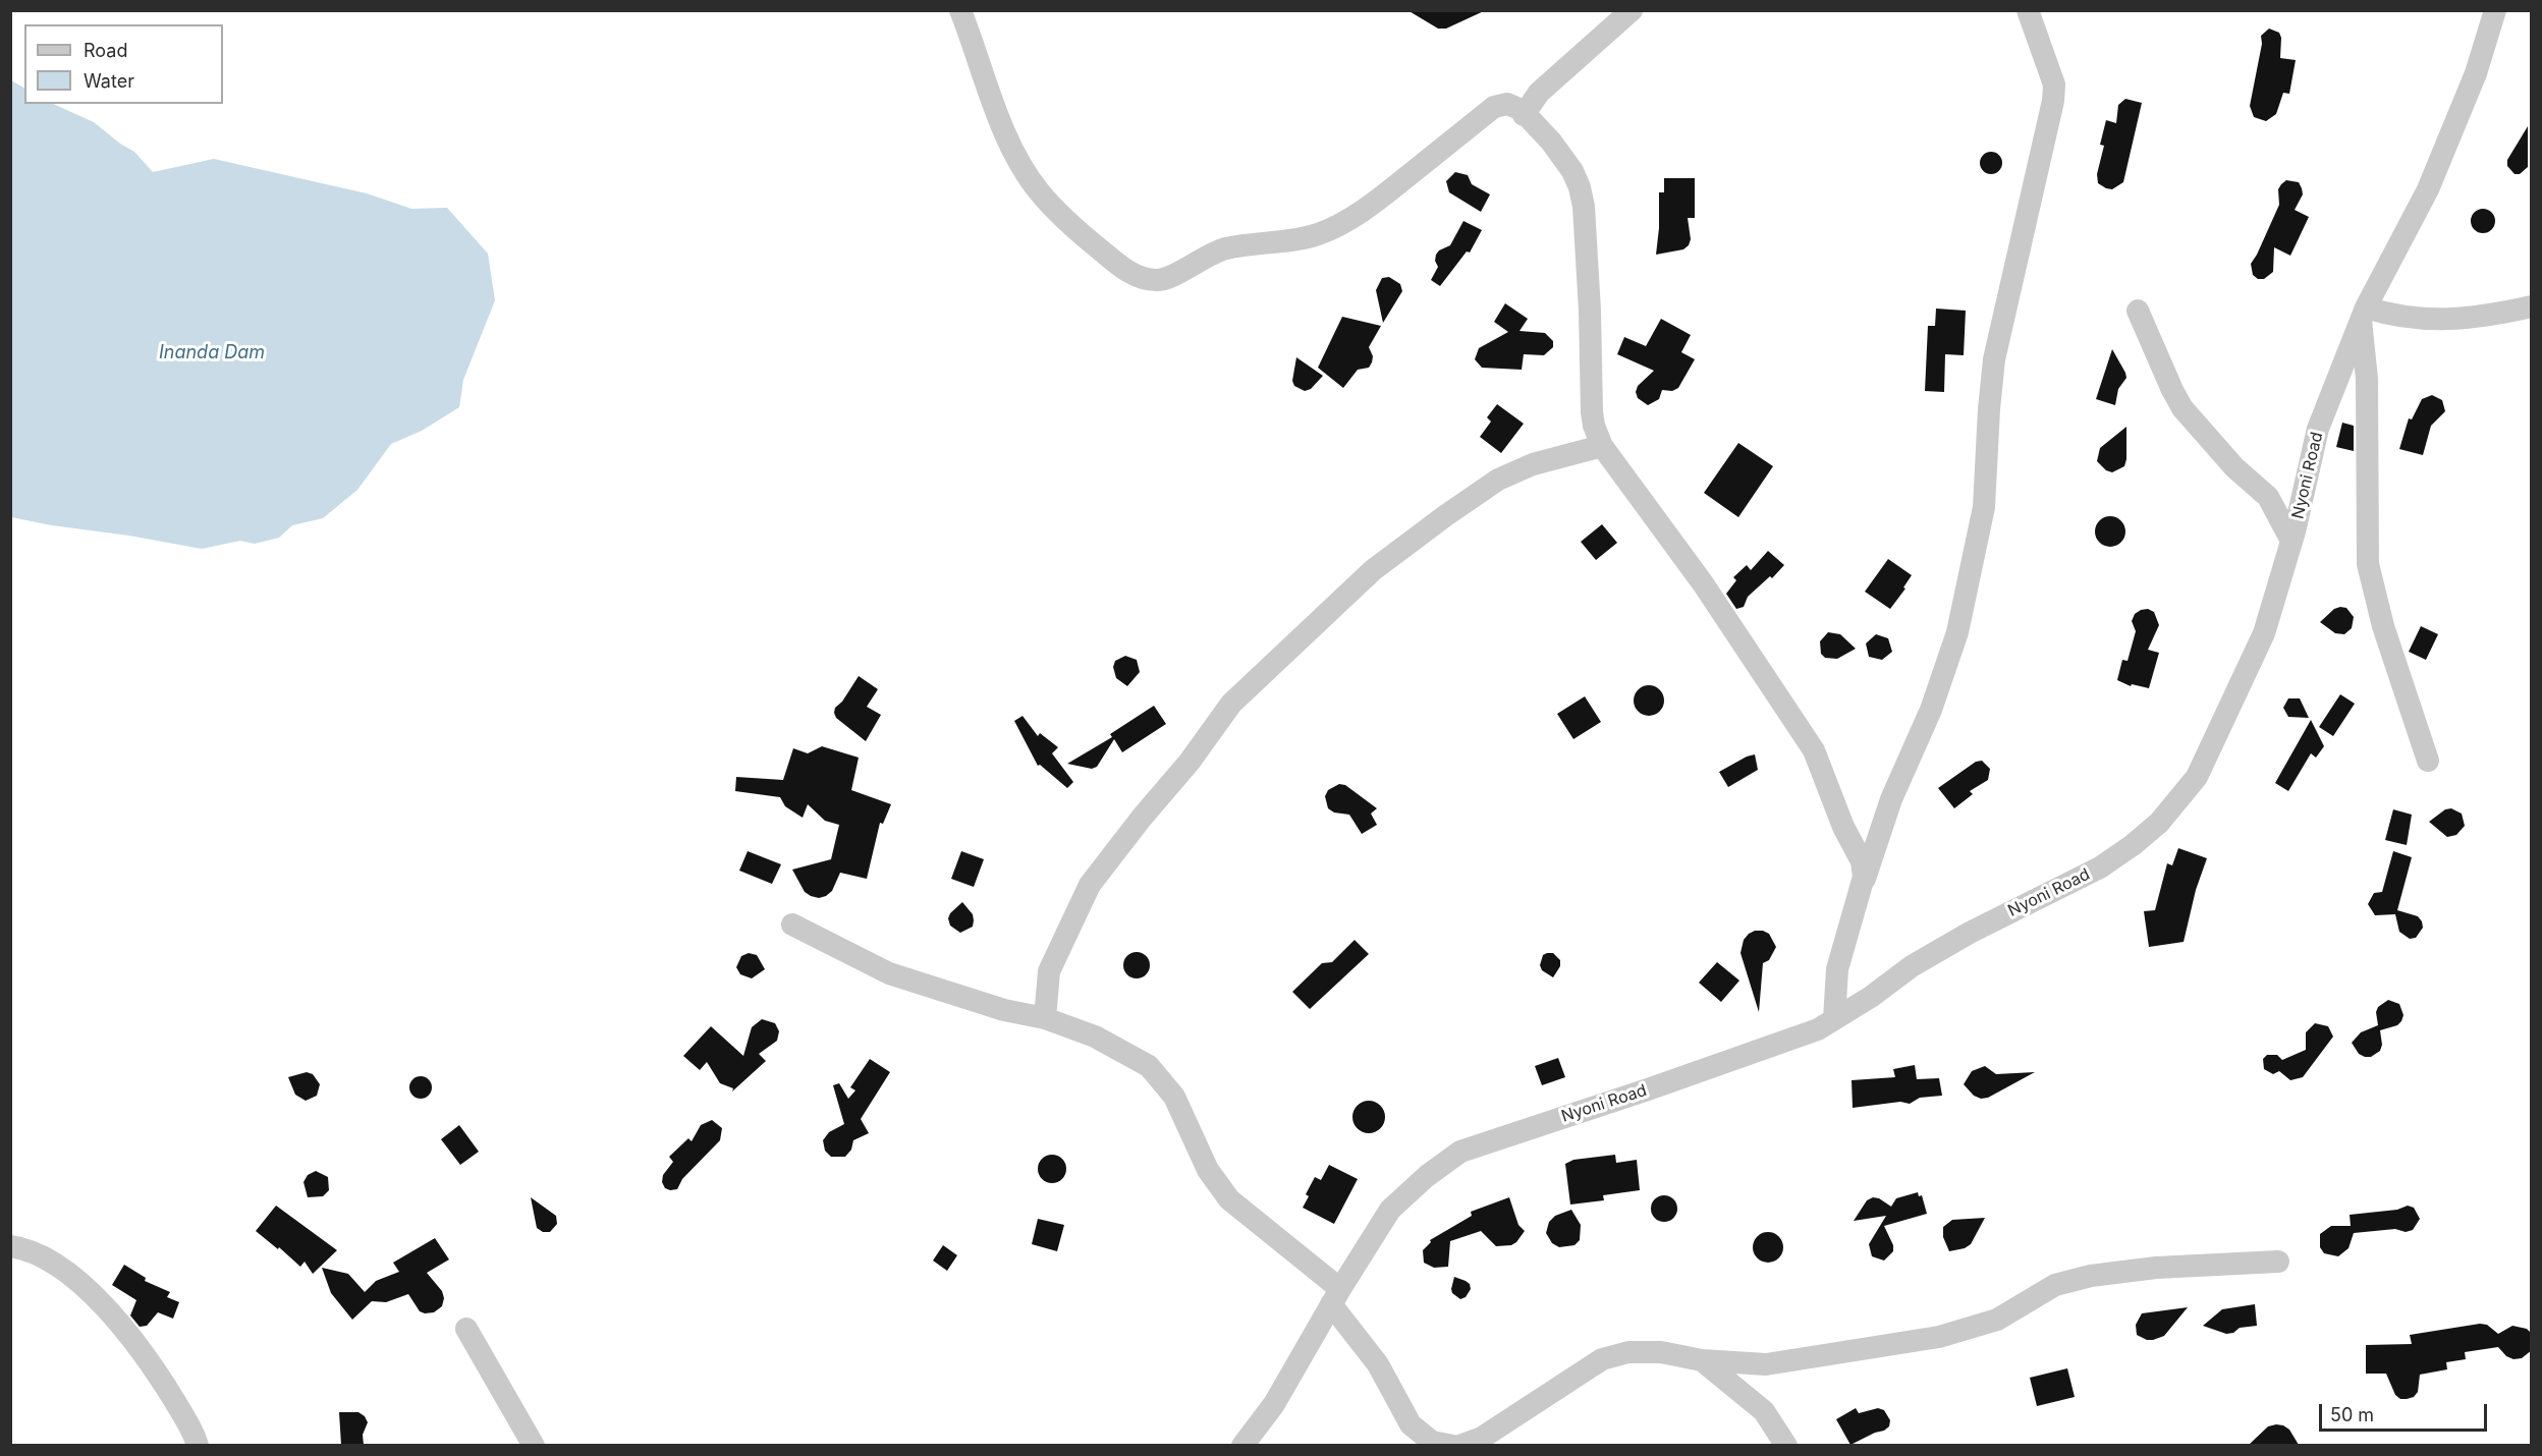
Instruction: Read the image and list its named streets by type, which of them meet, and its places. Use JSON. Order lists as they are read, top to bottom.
{
  "streets": {
    "street": ["Nyoni Road"]
  },
  "water": ["Inanda Dam"],
  "legend": ["Road", "Water"],
  "scale_bar": "50 m"
}
